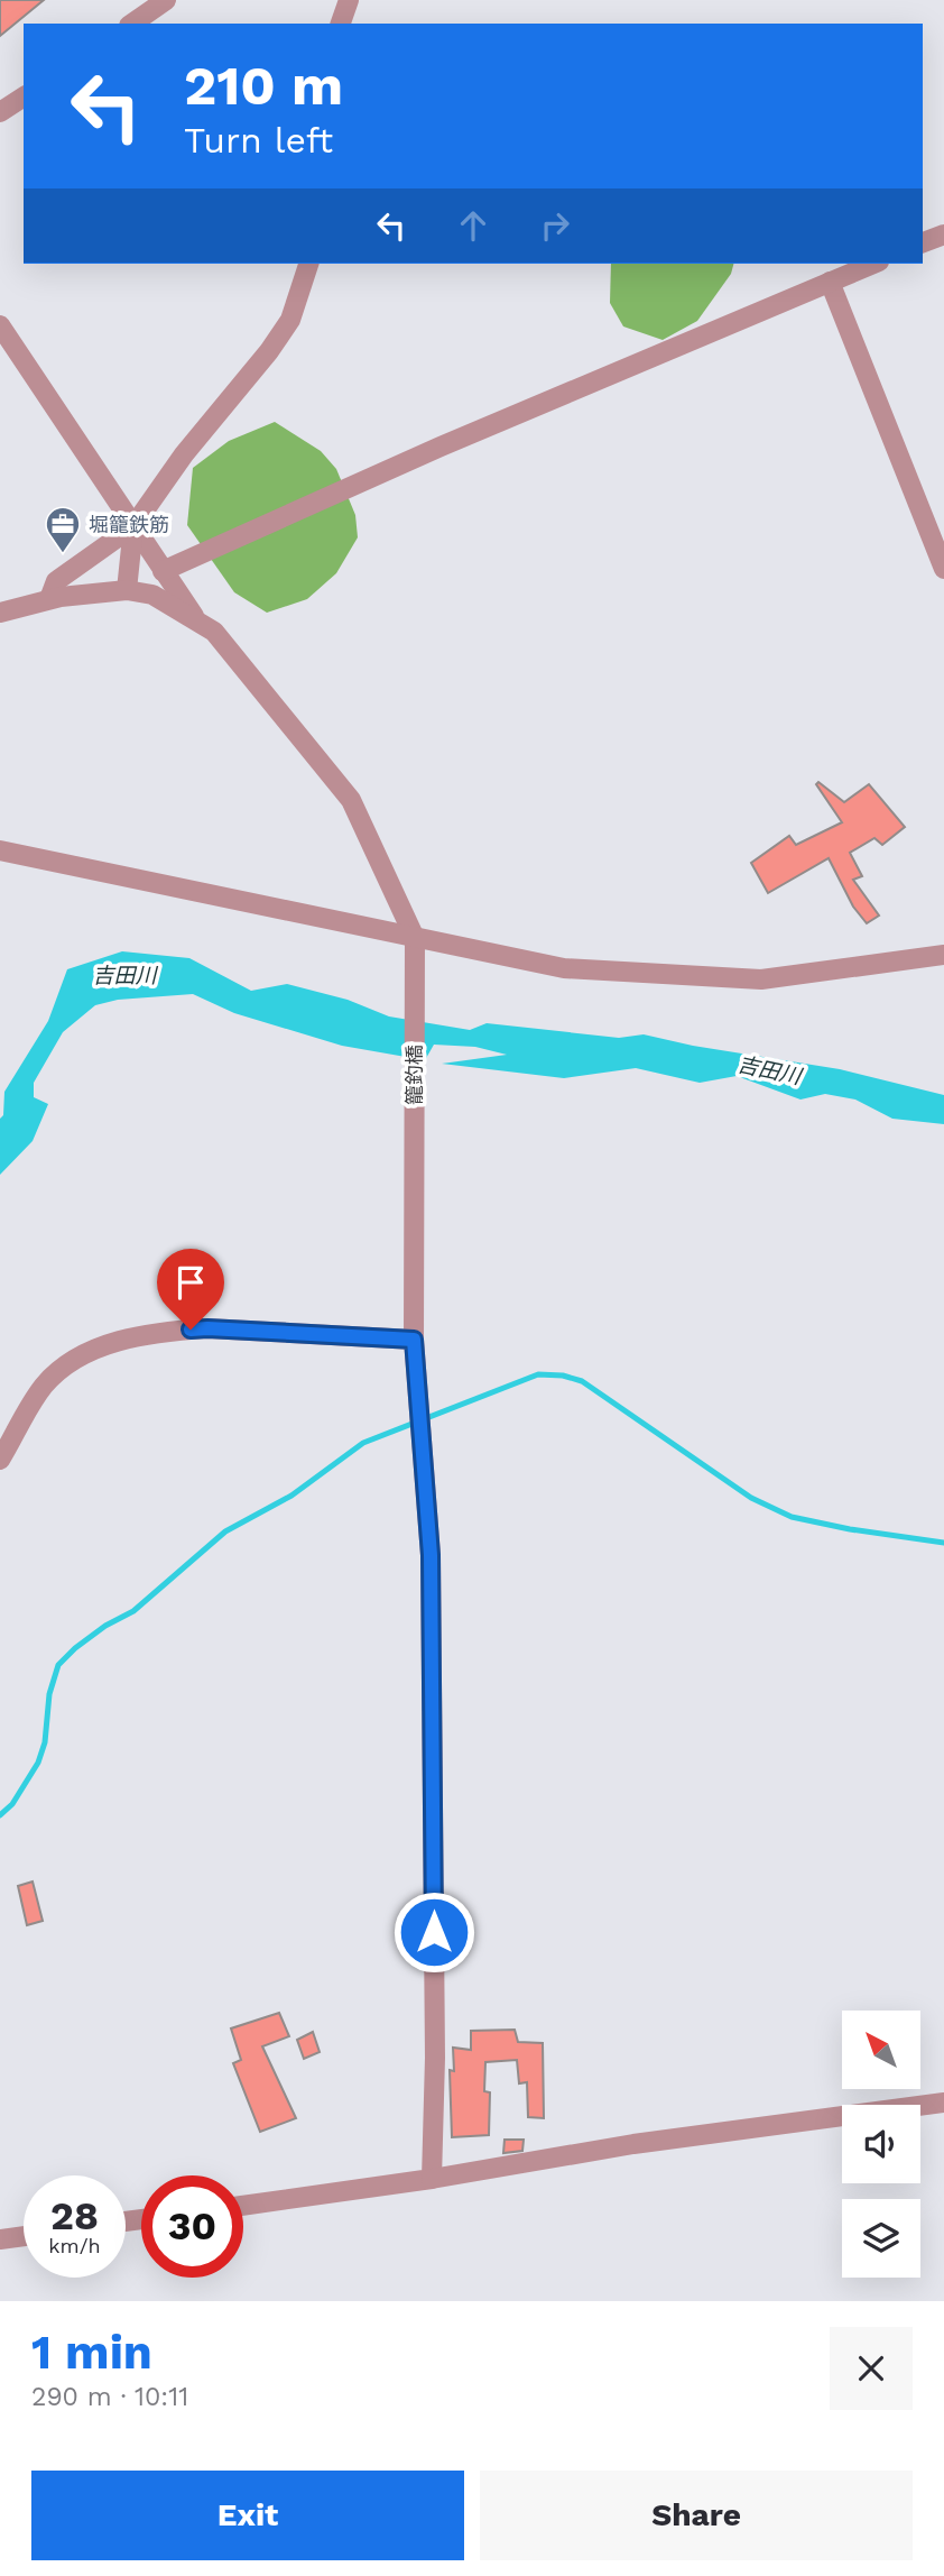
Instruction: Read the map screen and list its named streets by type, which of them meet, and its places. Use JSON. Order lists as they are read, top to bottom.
{
  "streets": {
    "street": ["籠釣橋"]
  },
  "water": ["吉田川"],
  "places": {
    "office": ["堀籠鉄筋"]
  },
  "north": "top left",
  "page": {
    "turn": ["210 m", "Turn left"],
    "speed": "28 km/h",
    "limit": "30",
    "heading": ["1 min", "290 m · 10:11"],
    "buttons": ["Exit", "Share"]
  }
}
